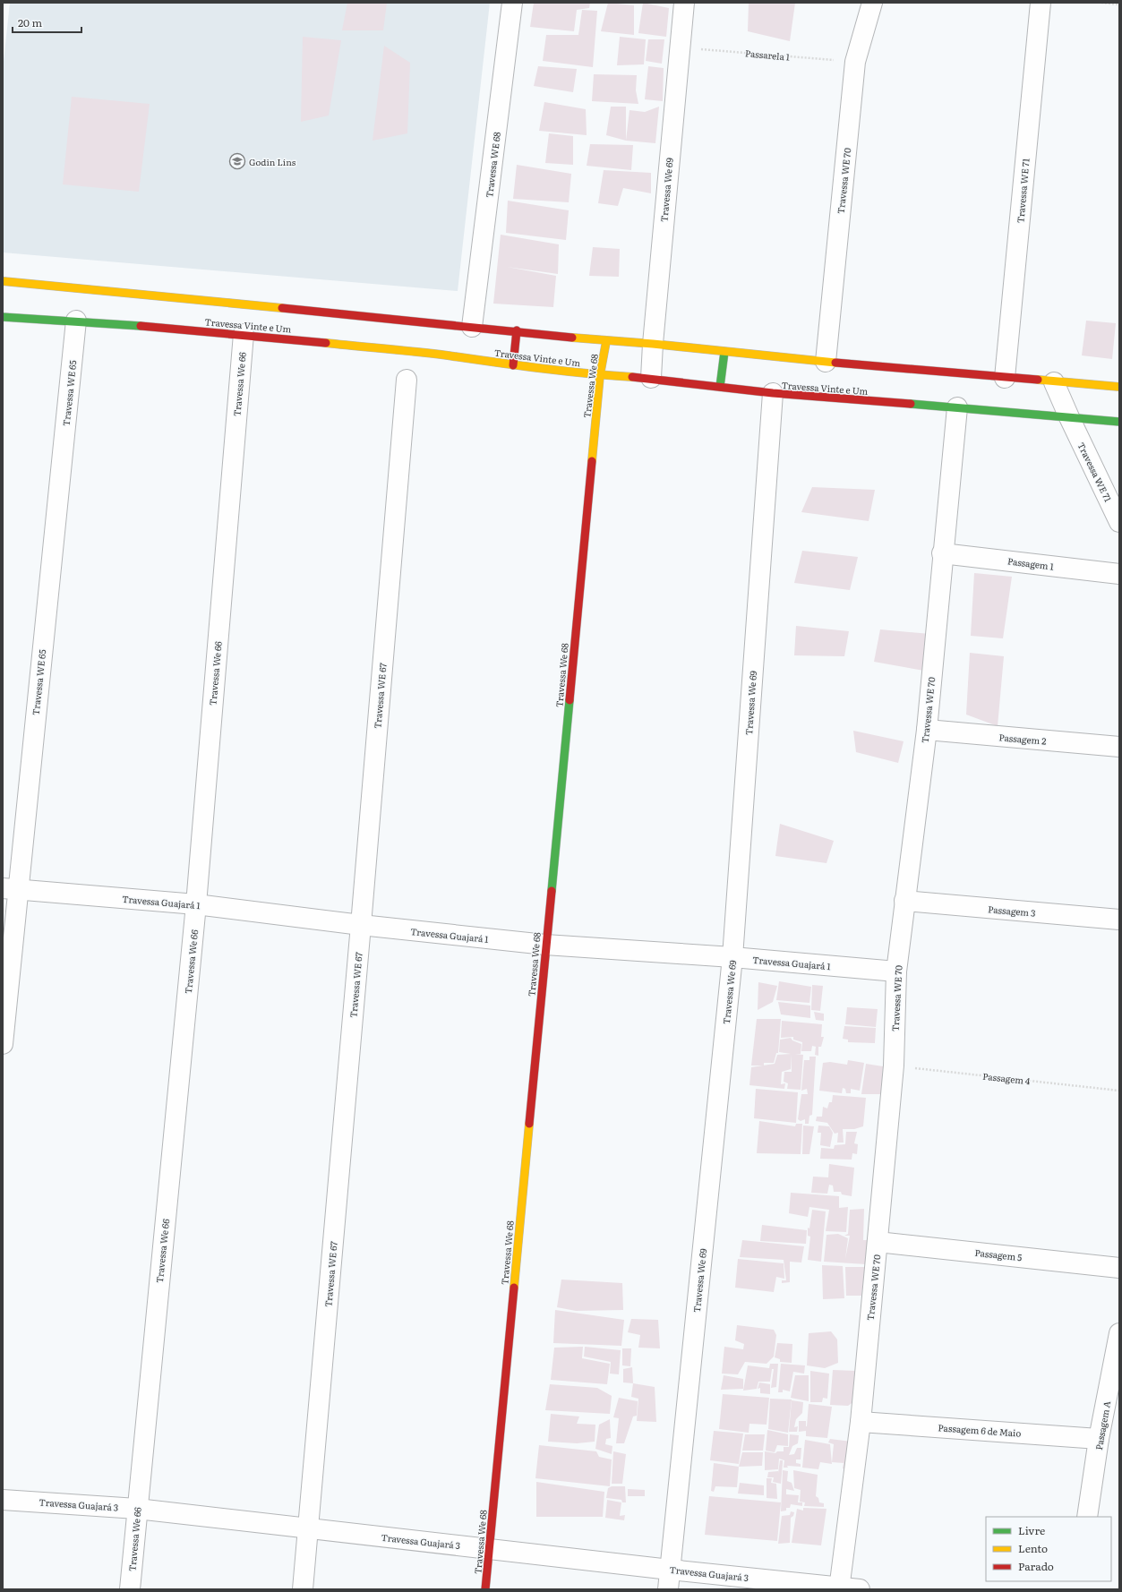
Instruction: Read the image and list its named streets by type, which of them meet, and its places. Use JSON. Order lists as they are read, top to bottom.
{
  "streets": {
    "main road": ["Travessa Vinte e Um", "Travessa We 68"],
    "street": [
      "Travessa WE 68",
      "Travessa WE 70",
      "Travessa We 69",
      "Travessa WE 71",
      "Travessa We 66",
      "Travessa WE 65",
      "Passagem 1",
      "Travessa WE 67",
      "Passagem 2",
      "Travessa Guajará 1",
      "Passagem 3",
      "Passagem 5",
      "Passagem A",
      "Passagem 6 de Maio",
      "Travessa Guajará 3"
    ],
    "path": ["Passarela 1", "Passagem 4"]
  },
  "crossings": [
    ["Passarela 1", "Travessa WE 70"],
    ["Passarela 1", "Travessa We 69"],
    ["Travessa WE 70", "Travessa Vinte e Um"],
    ["Travessa WE 70", "Passagem 1"],
    ["Travessa WE 70", "Passagem 2"],
    ["Travessa WE 70", "Travessa Guajará 1"],
    ["Travessa WE 70", "Passagem 3"],
    ["Travessa WE 70", "Passagem 4"],
    ["Travessa WE 70", "Passagem 5"],
    ["Travessa WE 70", "Passagem 6 de Maio"],
    ["Travessa WE 70", "Travessa Guajará 3"],
    ["Travessa We 69", "Travessa Vinte e Um"],
    ["Travessa We 69", "Travessa Guajará 1"],
    ["Travessa We 69", "Travessa Guajará 3"],
    ["Travessa WE 71", "Travessa Vinte e Um"],
    ["Travessa Vinte e Um", "Travessa We 66"],
    ["Travessa Vinte e Um", "Travessa We 68"],
    ["Travessa Vinte e Um", "Travessa WE 65"],
    ["Travessa We 66", "Travessa Guajará 1"],
    ["Travessa We 66", "Travessa Guajará 3"],
    ["Travessa We 68", "Travessa Guajará 1"],
    ["Travessa We 68", "Travessa Guajará 3"],
    ["Travessa WE 65", "Travessa Guajará 1"],
    ["Travessa WE 67", "Travessa Guajará 1"],
    ["Travessa WE 67", "Travessa Guajará 3"],
    ["Passagem A", "Passagem 6 de Maio"]
  ],
  "places": {
    "school or university": ["Godin Líns"]
  },
  "legend": ["Livre", "Lento", "Parado"],
  "scale_bar": "20 m"
}
